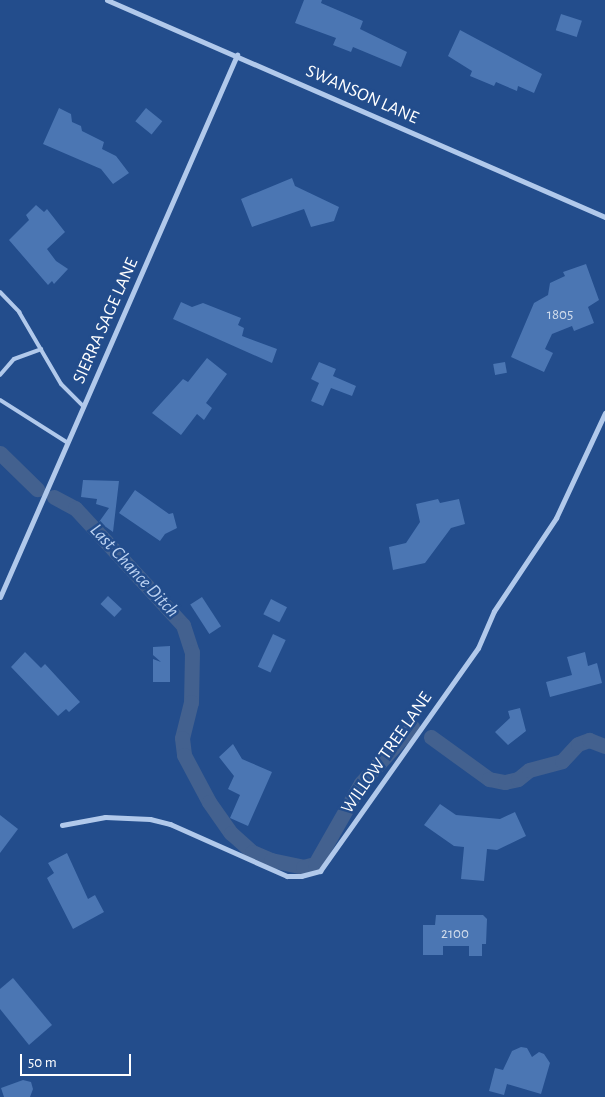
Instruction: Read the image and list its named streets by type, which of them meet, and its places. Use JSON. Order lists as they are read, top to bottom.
{
  "streets": {
    "street": ["SWANSON LANE", "SIERRA SAGE LANE", "WILLOW TREE LANE"]
  },
  "crossings": [
    ["SWANSON LANE", "SIERRA SAGE LANE"]
  ],
  "water": ["Last Chance Ditch"],
  "house_numbers": ["1805", "2100"],
  "scale_bar": "50 m"
}
